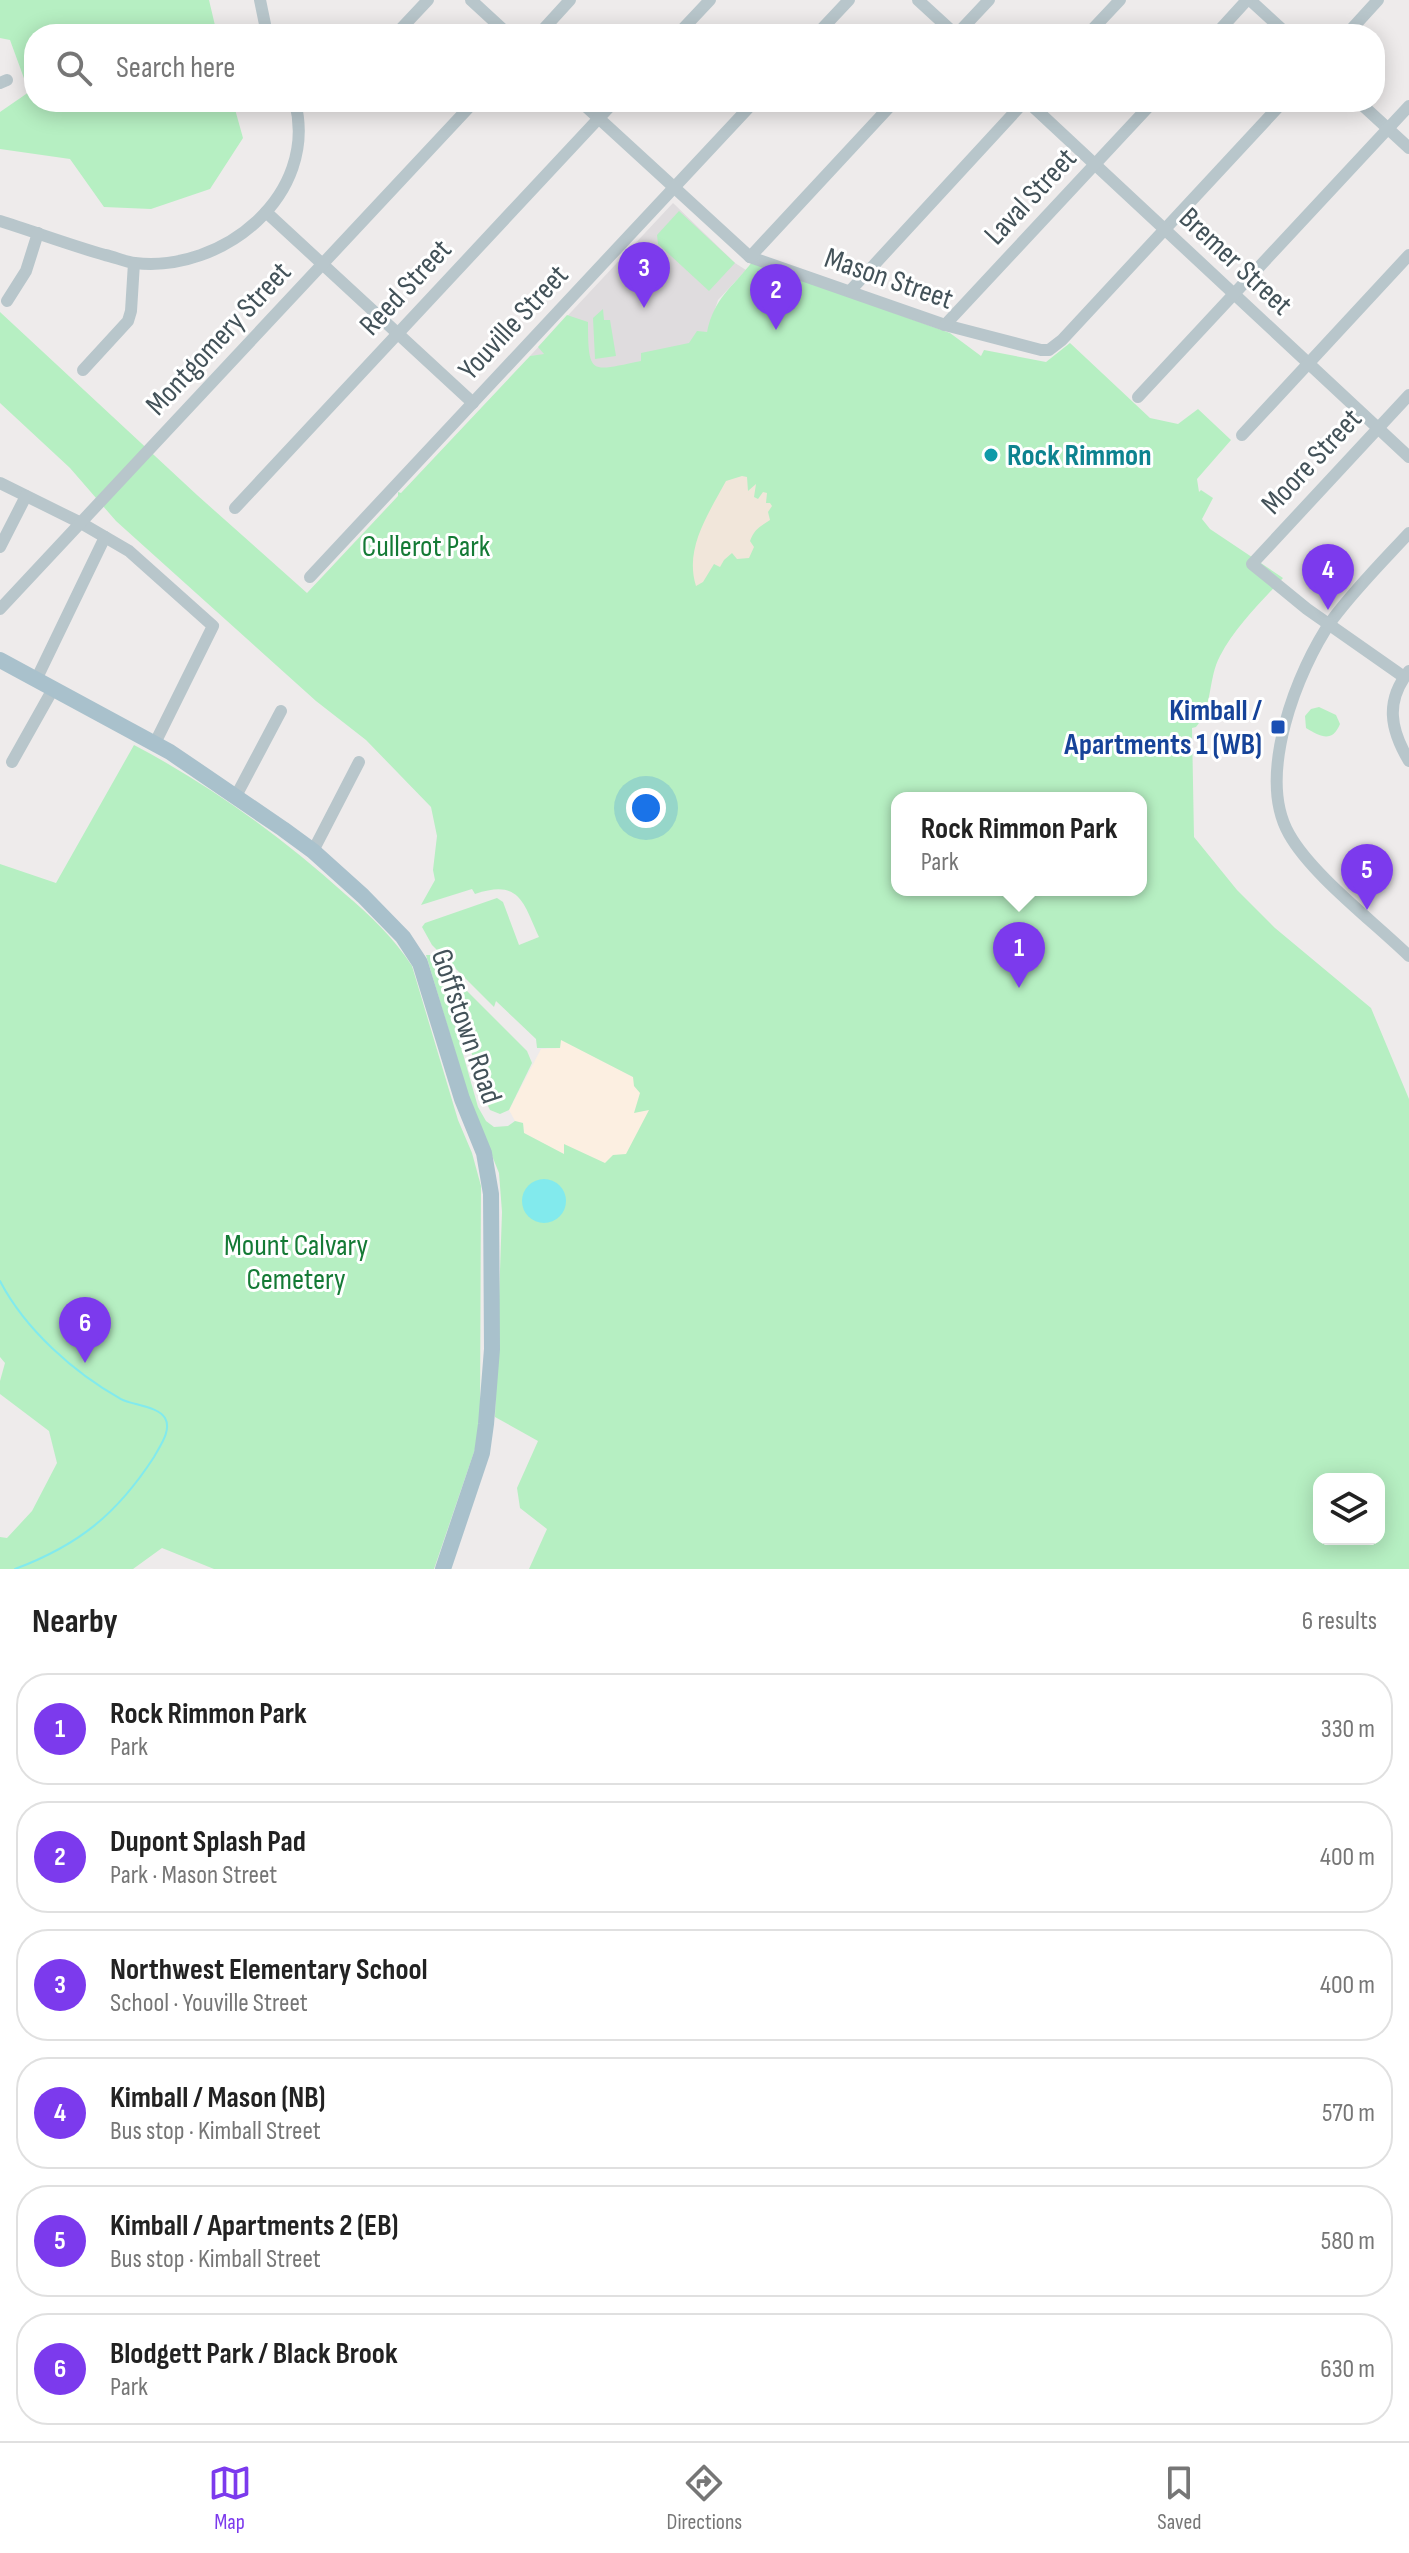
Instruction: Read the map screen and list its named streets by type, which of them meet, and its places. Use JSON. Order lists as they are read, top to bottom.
{
  "streets": {
    "main road": ["Goffstown Road"],
    "street": [
      "Laval Street",
      "Bremer Street",
      "Mason Street",
      "Reed Street",
      "Youville Street",
      "Montgomery Street",
      "Moore Street"
    ]
  },
  "crossings": [
    ["Laval Street", "Bremer Street"],
    ["Laval Street", "Mason Street"],
    ["Bremer Street", "Mason Street"],
    ["Bremer Street", "Moore Street"],
    ["Mason Street", "Reed Street"],
    ["Mason Street", "Youville Street"]
  ],
  "parks": ["Cullerot Park", "Mount Calvary Cemetery"],
  "places": {
    "other": ["Rock Rimmon"],
    "transit": ["Kimball / Apartments 1 (WB)"]
  },
  "page": {
    "search": "Search here",
    "pins": [
      "3",
      "2",
      "4",
      "5",
      "1",
      "6"
    ],
    "popup": ["Rock Rimmon Park", "Park"],
    "heading": ["Nearby", "6 results"],
    "list": [
      {
        "mark": "1",
        "name": "Rock Rimmon Park",
        "note": "Park",
        "value": "330 m"
      },
      {
        "mark": "2",
        "name": "Dupont Splash Pad",
        "note": "Park · Mason Street",
        "value": "400 m"
      },
      {
        "mark": "3",
        "name": "Northwest Elementary School",
        "note": "School · Youville Street",
        "value": "400 m"
      },
      {
        "mark": "4",
        "name": "Kimball / Mason (NB)",
        "note": "Bus stop · Kimball Street",
        "value": "570 m"
      },
      {
        "mark": "5",
        "name": "Kimball / Apartments 2 (EB)",
        "note": "Bus stop · Kimball Street",
        "value": "580 m"
      },
      {
        "mark": "6",
        "name": "Blodgett Park / Black Brook",
        "note": "Park",
        "value": "630 m"
      }
    ],
    "nav": ["Map", "Directions", "Saved"]
  }
}
